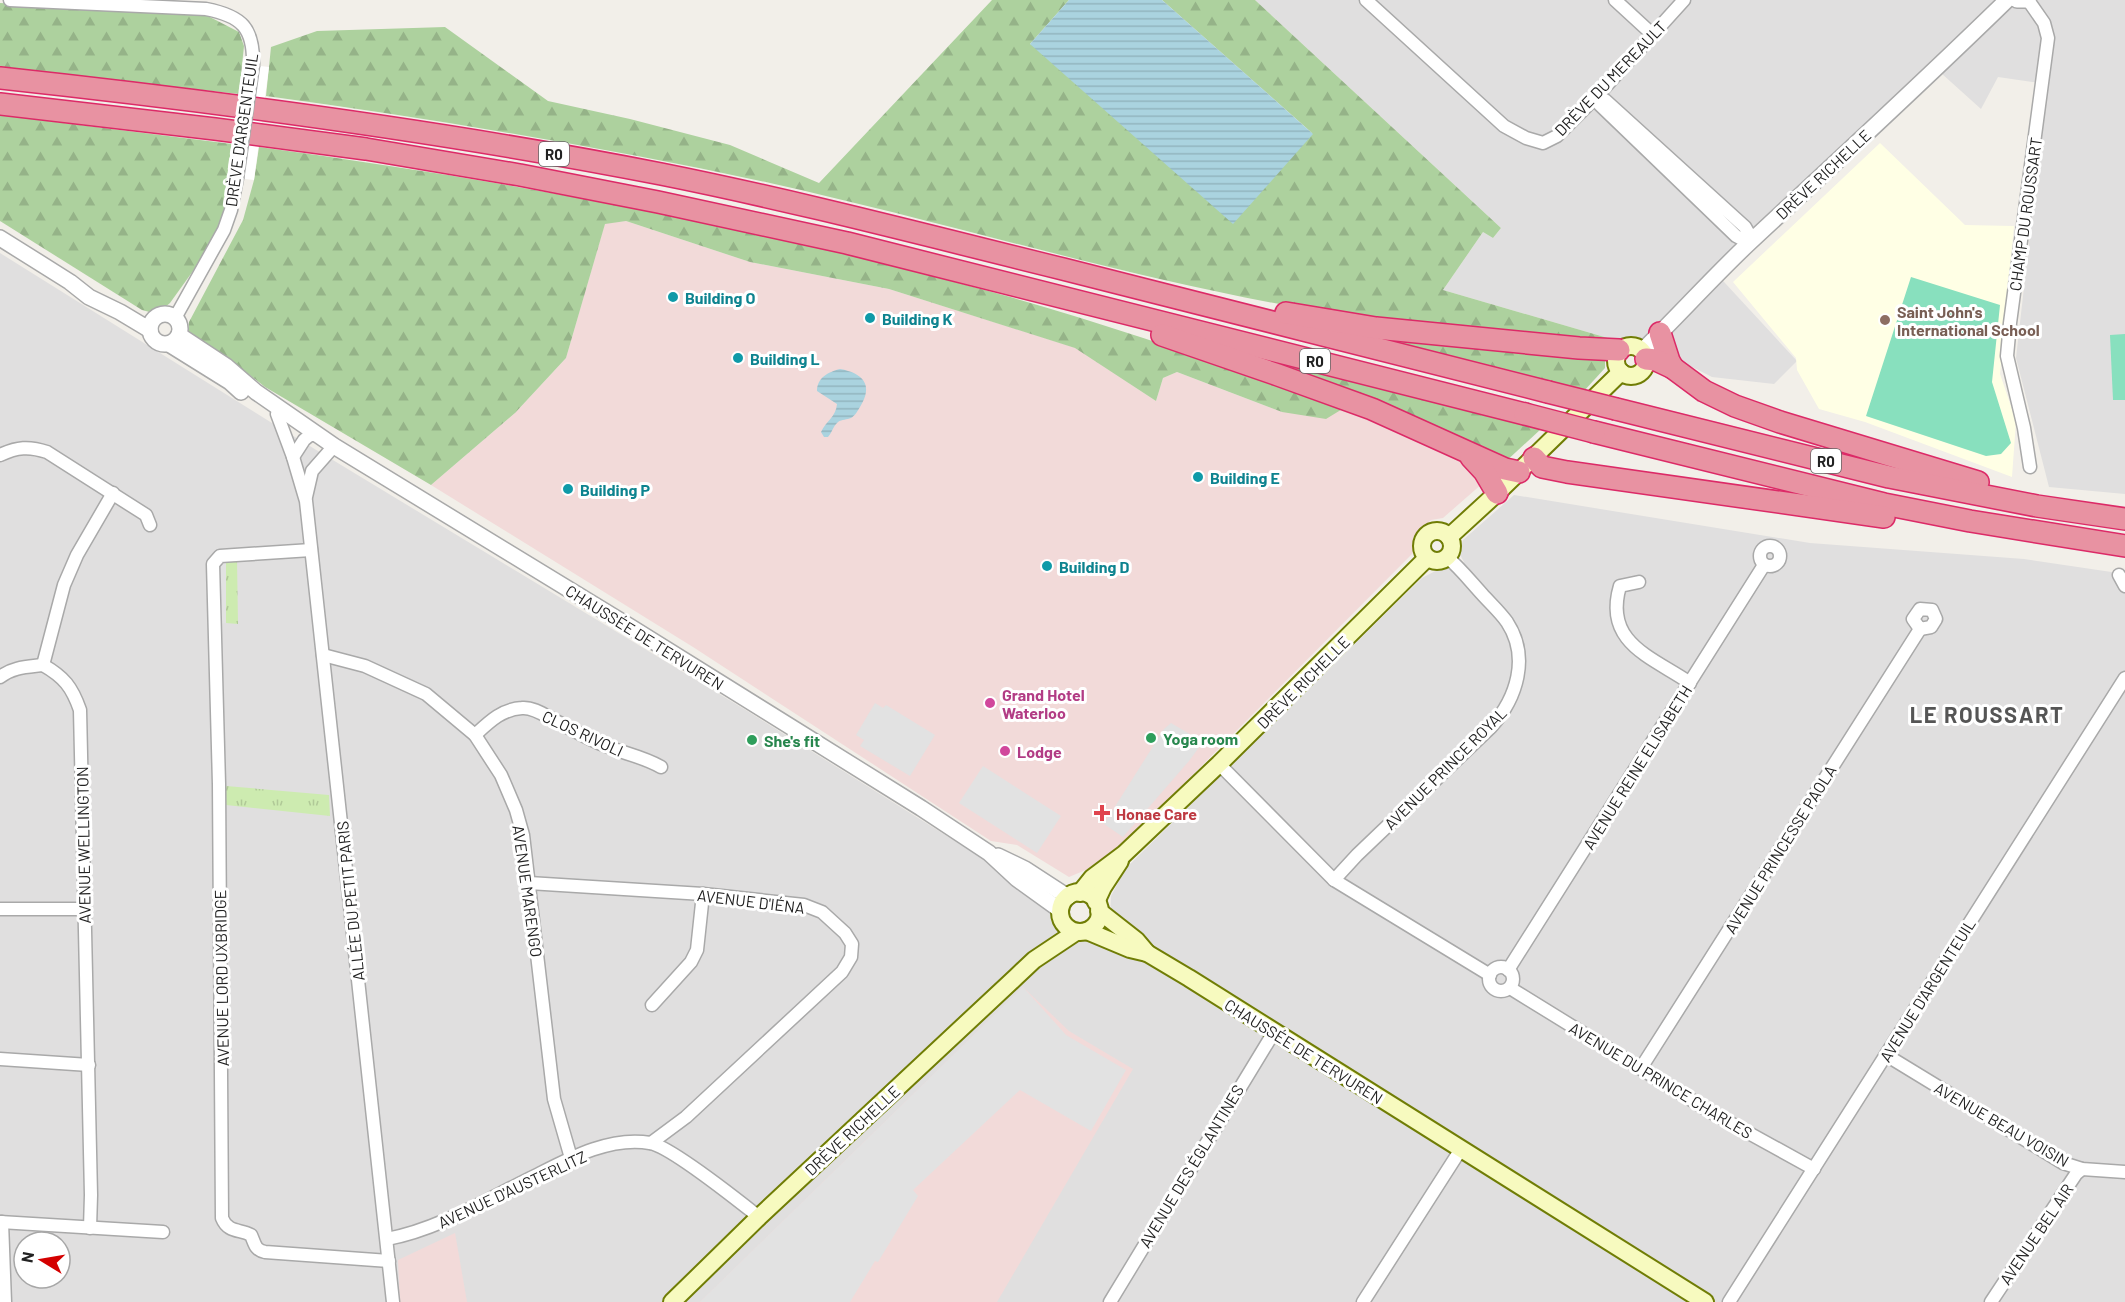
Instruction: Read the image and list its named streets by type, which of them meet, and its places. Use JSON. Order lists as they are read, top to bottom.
{
  "streets": {
    "highway": ["R0"],
    "main road": ["DRÈVE RICHELLE", "CHAUSSÉE DE TERVUREN"],
    "street": [
      "DRÈVE DU MEREAULT",
      "DRÈVE D'ARGENTEUIL",
      "CHAMP DU ROUSSART",
      "CLOS RIVOLI",
      "AVENUE REINE ELISABETH",
      "AVENUE PRINCE ROYAL",
      "AVENUE WELLINGTON",
      "AVENUE PRINCESSE PAOLA",
      "AVENUE MARENGO",
      "ALLÉE DU PETIT PARIS",
      "AVENUE D'IÉNA",
      "AVENUE LORD UXBRIDGE",
      "AVENUE D'ARGENTEUIL",
      "AVENUE DU PRINCE CHARLES",
      "AVENUE BEAU VOISIN",
      "AVENUE DES ÉGLANTINES",
      "AVENUE D'AUSTERLITZ",
      "AVENUE BEL AIR"
    ]
  },
  "crossings": [
    ["DRÈVE D'ARGENTEUIL", "CHAUSSÉE DE TERVUREN"],
    ["DRÈVE RICHELLE", "CHAUSSÉE DE TERVUREN"],
    ["DRÈVE RICHELLE", "AVENUE PRINCE ROYAL"],
    ["DRÈVE RICHELLE", "AVENUE D'AUSTERLITZ"],
    ["CHAUSSÉE DE TERVUREN", "ALLÉE DU PETIT PARIS"],
    ["CHAUSSÉE DE TERVUREN", "AVENUE DES ÉGLANTINES"],
    ["CLOS RIVOLI", "AVENUE MARENGO"],
    ["AVENUE REINE ELISABETH", "AVENUE DU PRINCE CHARLES"],
    ["AVENUE PRINCESSE PAOLA", "AVENUE DU PRINCE CHARLES"],
    ["AVENUE MARENGO", "ALLÉE DU PETIT PARIS"],
    ["AVENUE MARENGO", "AVENUE D'IÉNA"],
    ["AVENUE MARENGO", "AVENUE D'AUSTERLITZ"],
    ["ALLÉE DU PETIT PARIS", "AVENUE LORD UXBRIDGE"],
    ["ALLÉE DU PETIT PARIS", "AVENUE D'AUSTERLITZ"],
    ["AVENUE D'IÉNA", "AVENUE D'AUSTERLITZ"],
    ["AVENUE D'ARGENTEUIL", "AVENUE DU PRINCE CHARLES"],
    ["AVENUE D'ARGENTEUIL", "AVENUE BEAU VOISIN"],
    ["AVENUE BEAU VOISIN", "AVENUE BEL AIR"]
  ],
  "districts": ["LE ROUSSART"],
  "places": {
    "other": [
      "Building O",
      "Building K",
      "Saint John's International School",
      "Building L",
      "Building E",
      "Building P",
      "Building D",
      "Grand Hotel Waterloo",
      "Yoga room",
      "She's fit",
      "Lodge"
    ],
    "health": ["Honae Care"]
  },
  "north": "left"
}
